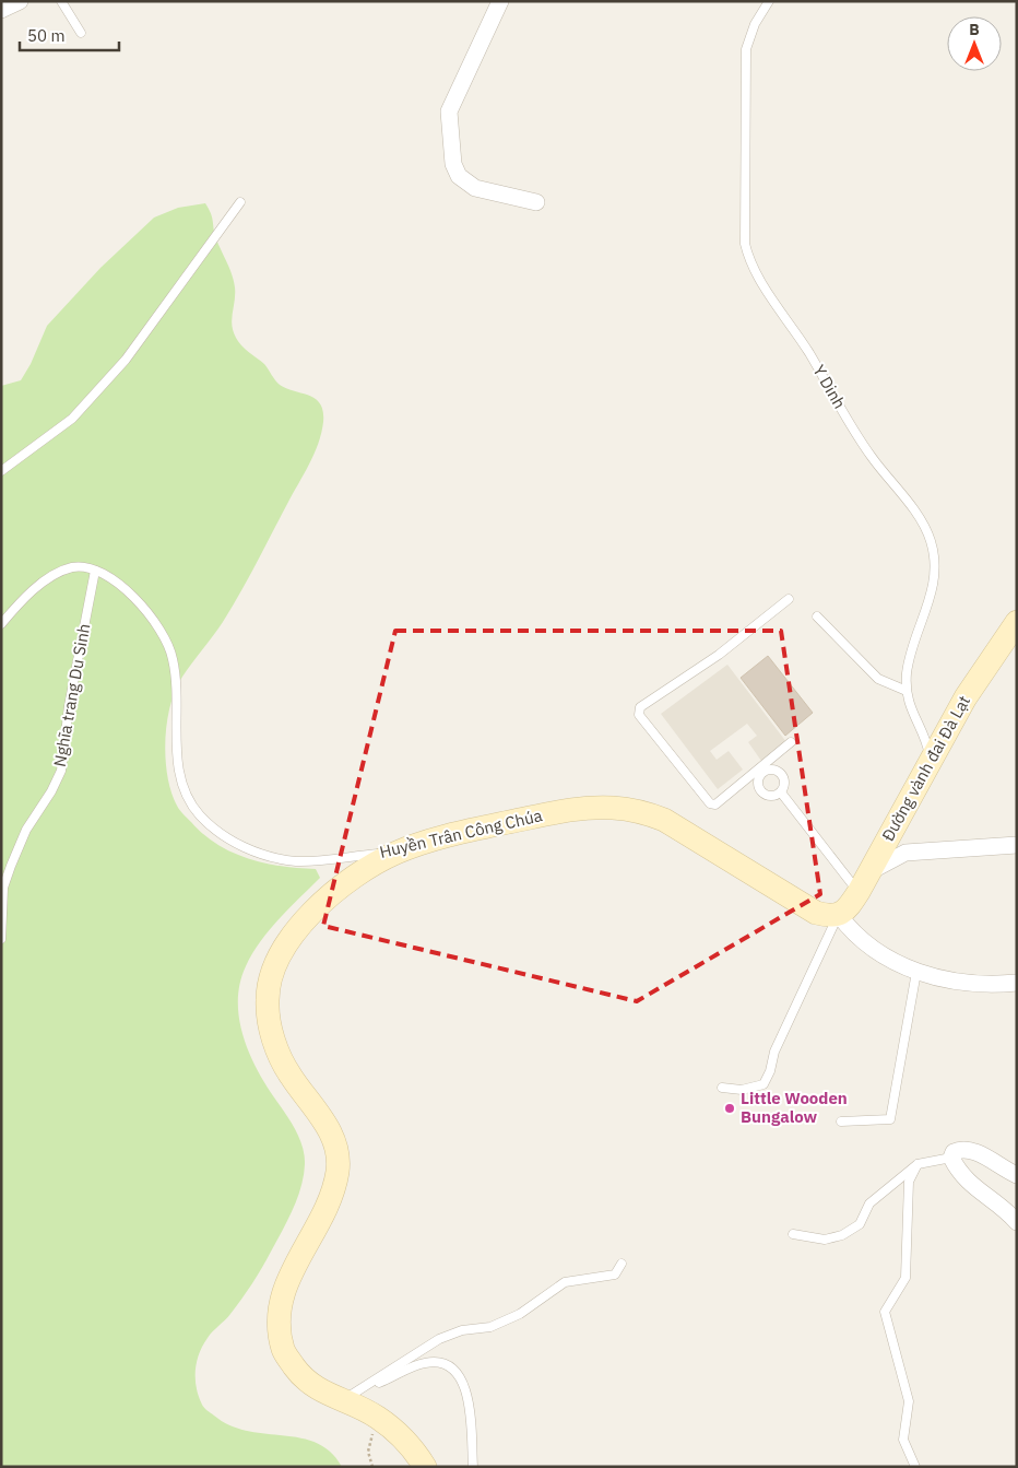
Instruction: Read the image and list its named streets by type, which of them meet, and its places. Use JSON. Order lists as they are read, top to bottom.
{
  "streets": {
    "main road": ["Đường vành đai Đà Lạt", "Huyền Trân Công Chúa"],
    "lane": ["Y Dinh", "Nghĩa trang Du Sinh"]
  },
  "crossings": [
    ["Y Dinh", "Đường vành đai Đà Lạt"],
    ["Nghĩa trang Du Sinh", "Huyền Trân Công Chúa"],
    ["Đường vành đai Đà Lạt", "Huyền Trân Công Chúa"]
  ],
  "places": ["Little Wooden Bungalow"],
  "scale_bar": "50 m",
  "north": "top"
}
